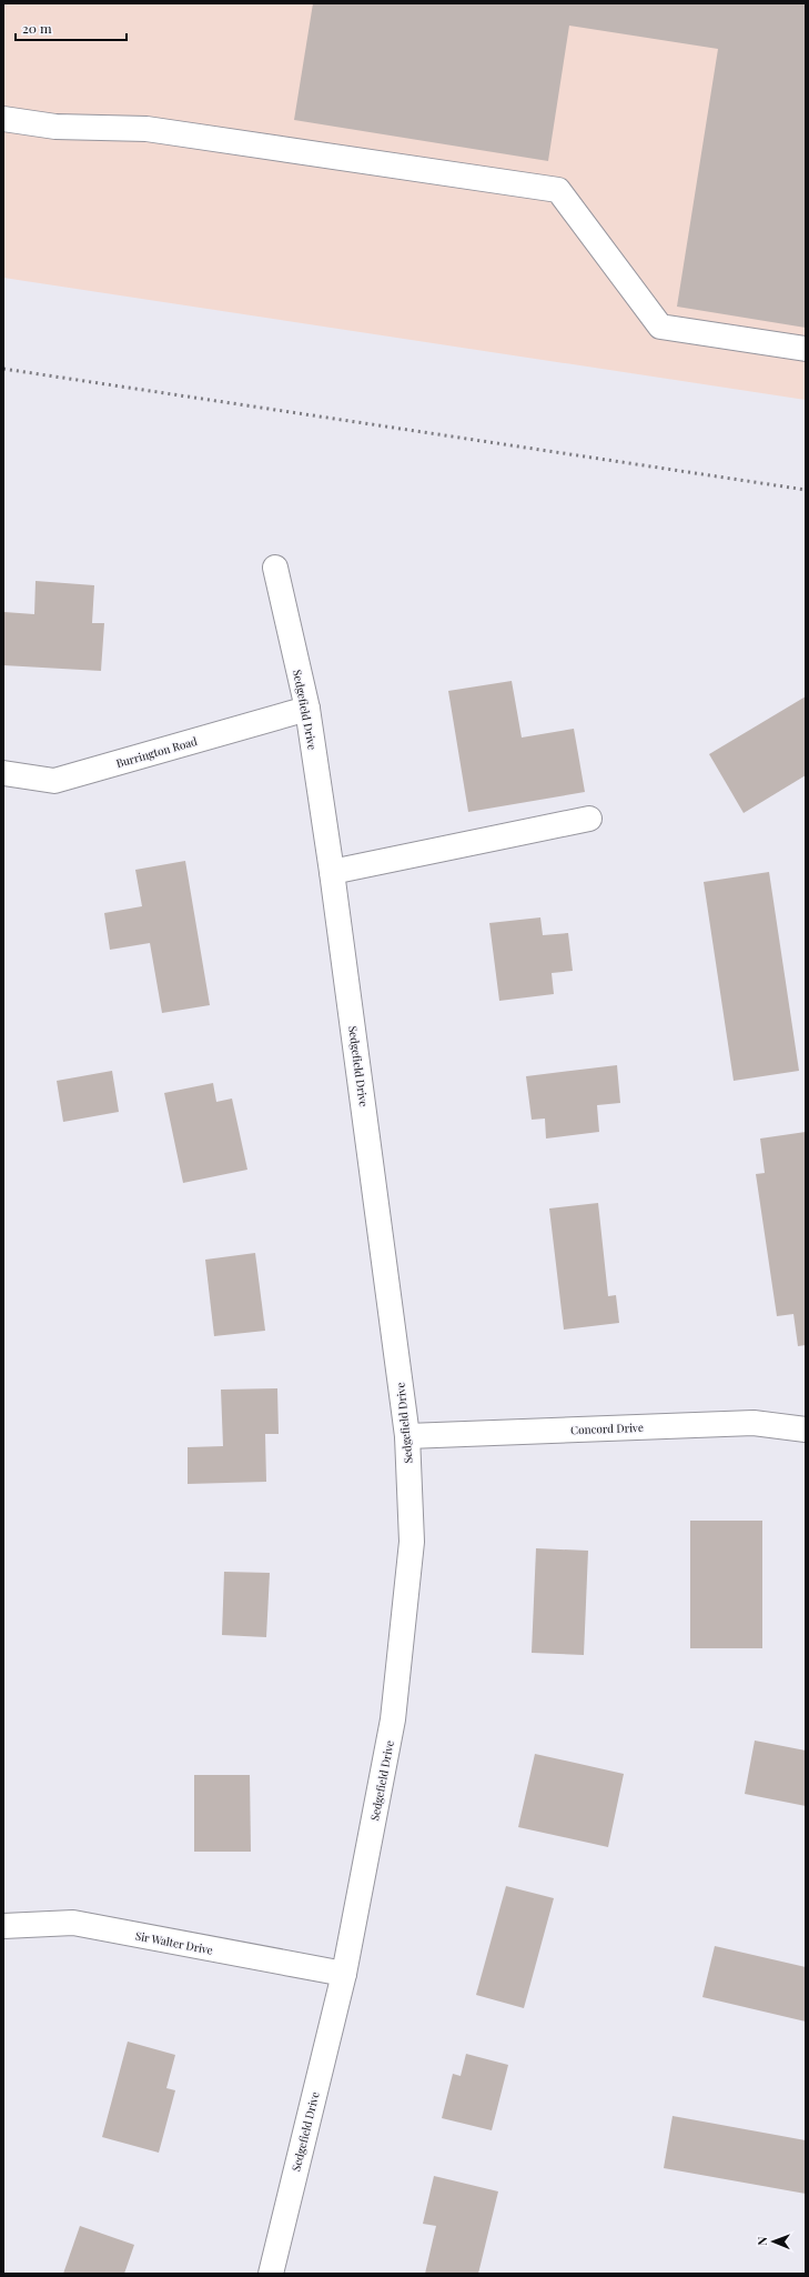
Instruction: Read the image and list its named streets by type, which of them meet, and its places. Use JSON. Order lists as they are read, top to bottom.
{
  "streets": {
    "street": [
      "Sedgefield Drive",
      "Burrington Road",
      "Concord Drive",
      "Sir Walter Drive"
    ]
  },
  "crossings": [
    ["Sedgefield Drive", "Burrington Road"],
    ["Sedgefield Drive", "Concord Drive"],
    ["Sedgefield Drive", "Sir Walter Drive"]
  ],
  "scale_bar": "20 m",
  "north": "left"
}
